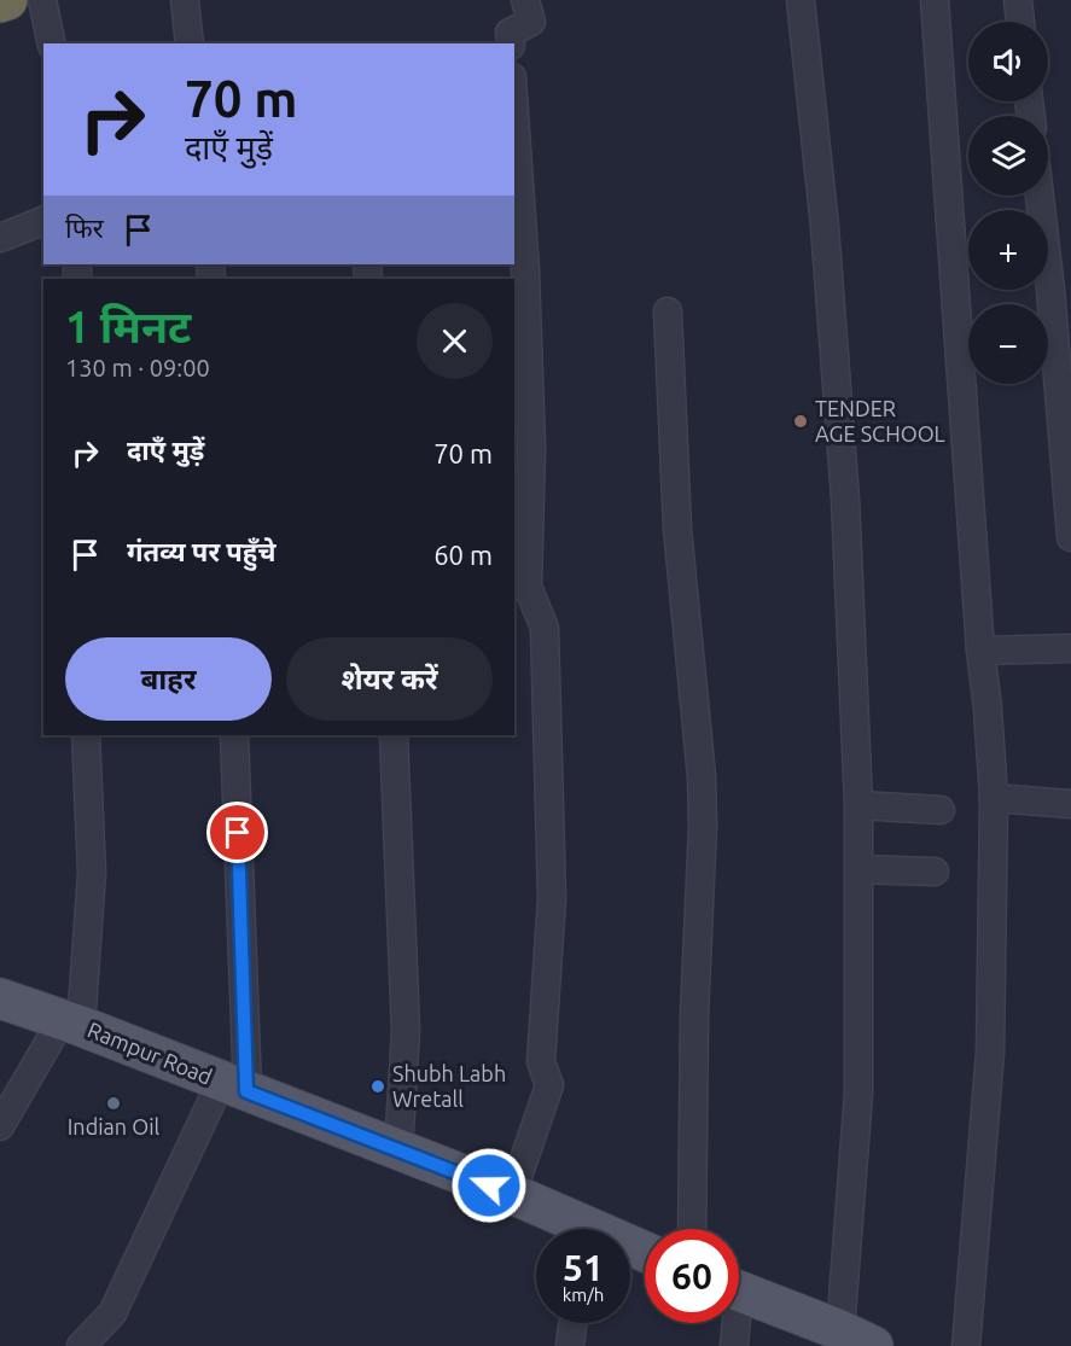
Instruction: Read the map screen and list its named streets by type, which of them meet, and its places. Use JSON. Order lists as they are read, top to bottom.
{
  "streets": {
    "main road": ["Rampur Road"]
  },
  "places": ["TENDER AGE SCHOOL", "Shubh Labh Wretall", "Indian Oil"],
  "page": {
    "map_buttons": ["+", "−"],
    "turn": ["70 m", "दाएँ मुड़ें"],
    "then": "फिर",
    "heading": ["1 मिनट", "130 m · 09:00"],
    "list": [
      {
        "name": "दाएँ मुड़ें",
        "value": "70 m"
      },
      {
        "name": "गंतव्य पर पहुँचे",
        "value": "60 m"
      }
    ],
    "buttons": ["बाहर", "शेयर करें"],
    "speed": "51 km/h",
    "limit": "60"
  }
}
